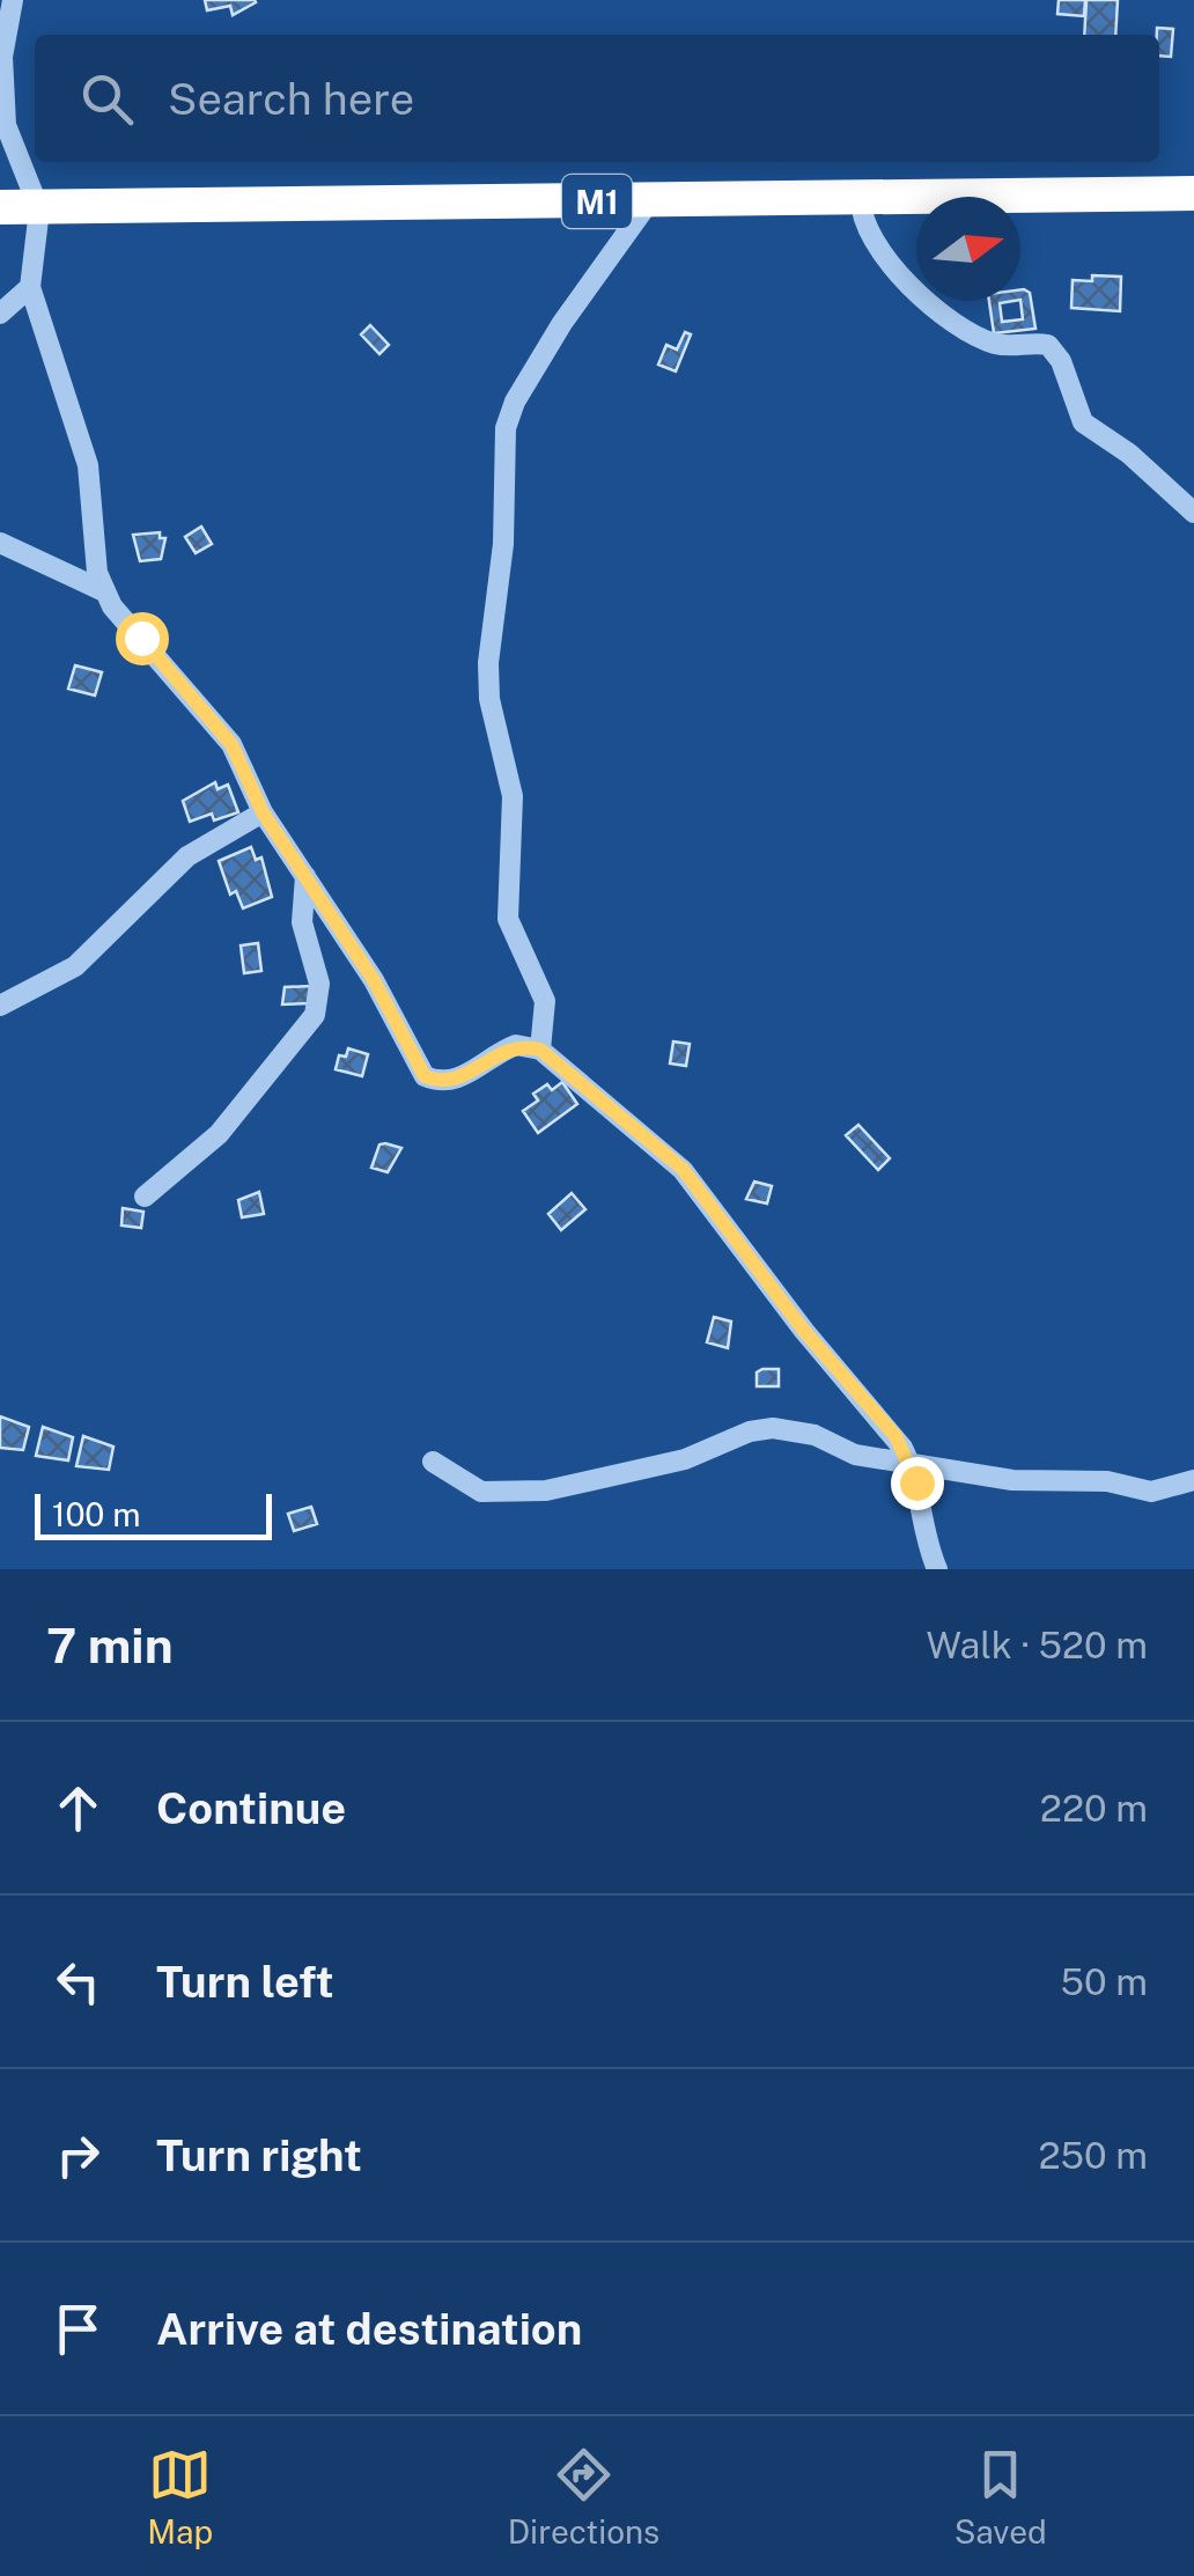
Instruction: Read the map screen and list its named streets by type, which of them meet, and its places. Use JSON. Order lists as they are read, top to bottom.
{
  "streets": {
    "highway": ["M1"]
  },
  "scale_bar": "100 m",
  "north": "right",
  "page": {
    "search": "Search here",
    "scale": "100 m",
    "heading": ["7 min", "Walk · 520 m"],
    "list": [
      ["Continue", "220 m"],
      ["Turn left", "50 m"],
      ["Turn right", "250 m"],
      "Arrive at destination"
    ],
    "nav": ["Map", "Directions", "Saved"]
  }
}
